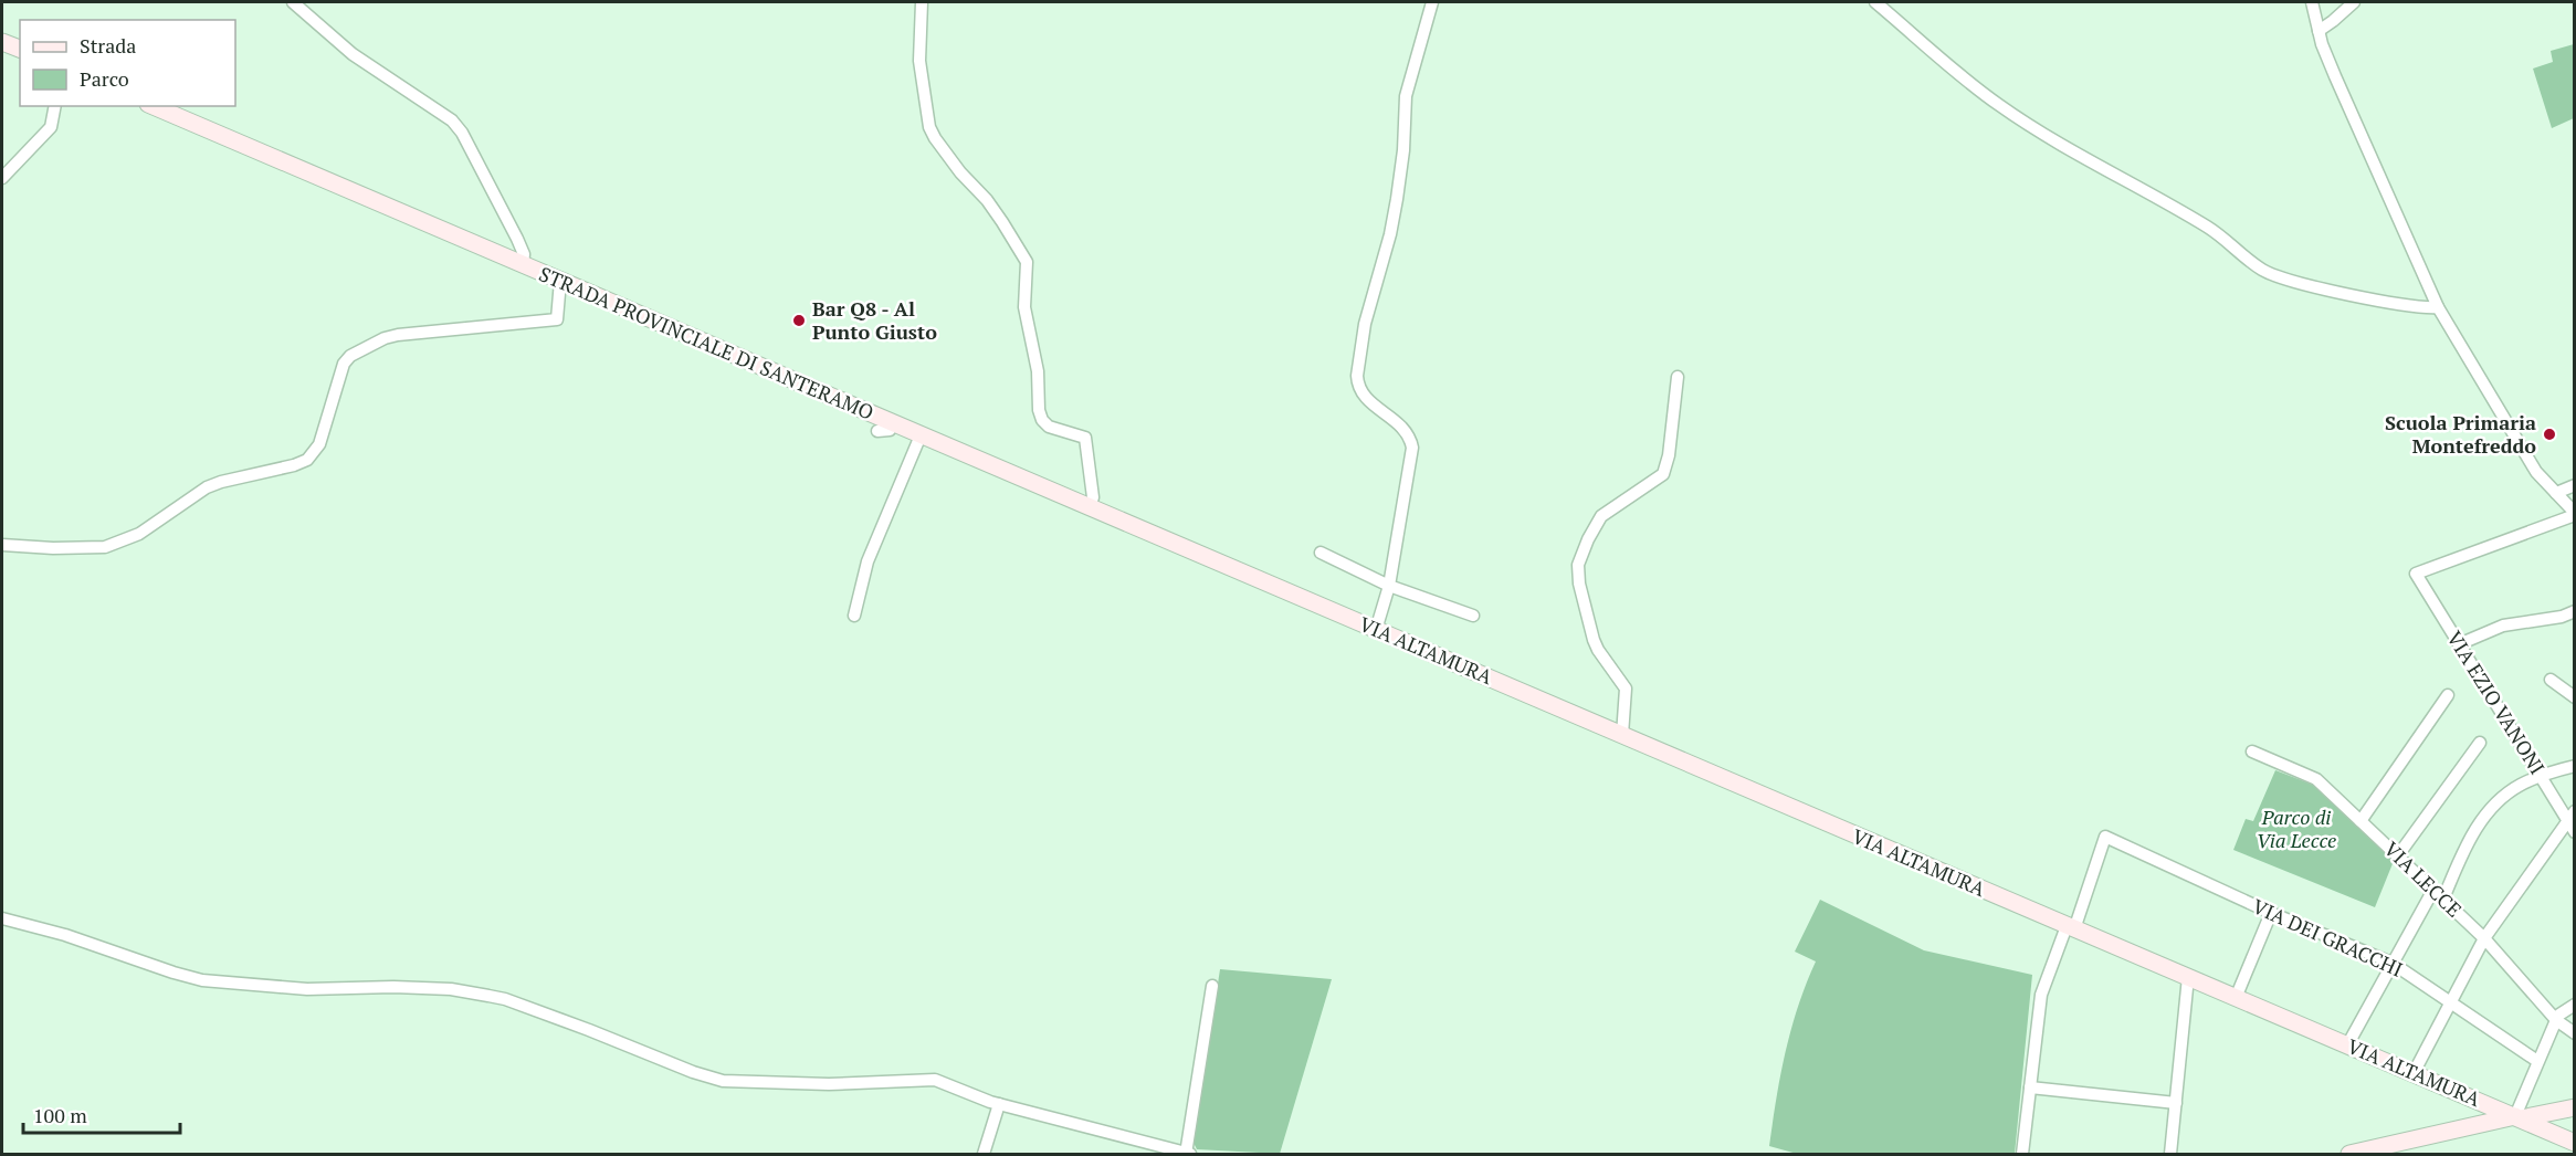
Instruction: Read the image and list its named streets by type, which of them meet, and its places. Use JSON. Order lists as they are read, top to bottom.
{
  "streets": {
    "main road": ["STRADA PROVINCIALE DI SANTERAMO", "VIA ALTAMURA"],
    "street": ["VIA EZIO VANONI", "VIA LECCE", "VIA DEI GRACCHI"]
  },
  "crossings": [
    ["STRADA PROVINCIALE DI SANTERAMO", "VIA ALTAMURA"],
    ["VIA ALTAMURA", "VIA DEI GRACCHI"]
  ],
  "parks": ["Parco di Via Lecce"],
  "places": ["Bar Q8 - Al Punto Giusto", "Scuola Primaria Montefreddo"],
  "legend": ["Strada", "Parco"],
  "scale_bar": "100 m"
}
